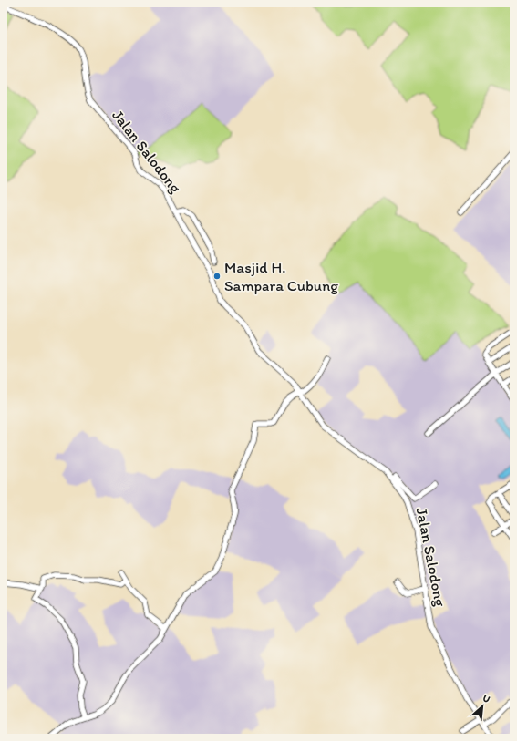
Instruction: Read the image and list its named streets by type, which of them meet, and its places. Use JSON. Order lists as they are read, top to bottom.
{
  "streets": {
    "street": ["Jalan Salodong"]
  },
  "places": ["Masjid H. Sampara Cubung"],
  "north": "top right"
}
